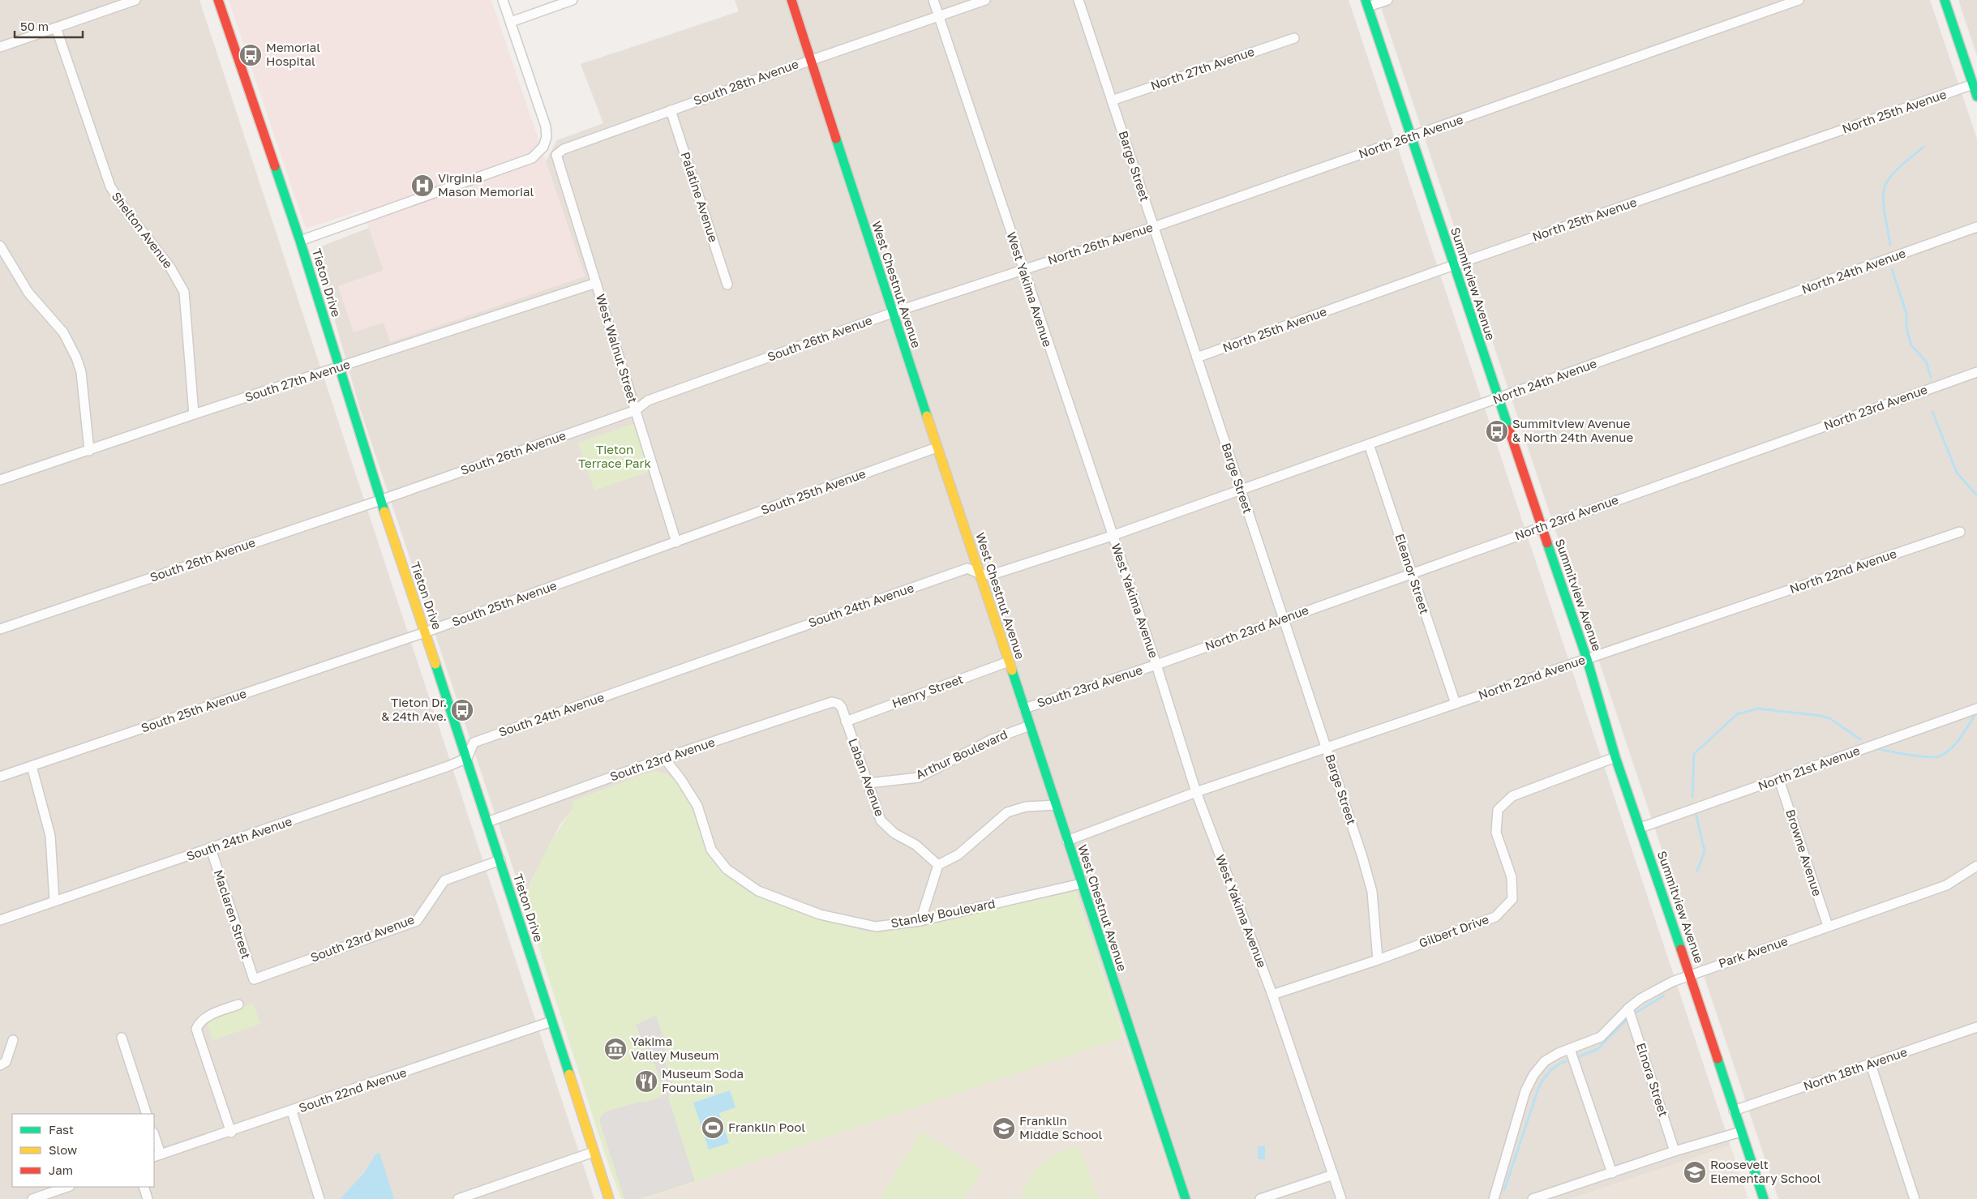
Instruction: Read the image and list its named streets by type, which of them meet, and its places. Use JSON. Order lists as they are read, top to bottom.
{
  "streets": {
    "main road": ["Tieton Drive", "Summitview Avenue", "West Chestnut Avenue"],
    "street": [
      "North 27th Avenue",
      "South 28th Avenue",
      "North 25th Avenue",
      "North 26th Avenue",
      "Barge Street",
      "Palatine Avenue",
      "Shelton Avenue",
      "North 24th Avenue",
      "West Yakima Avenue",
      "South 26th Avenue",
      "West Walnut Street",
      "South 27th Avenue",
      "North 23rd Avenue",
      "South 25th Avenue",
      "North 22nd Avenue",
      "Eleanor Street",
      "South 24th Avenue",
      "South 23rd Avenue",
      "Henry Street",
      "Arthur Boulevard",
      "North 21st Avenue",
      "Laban Avenue",
      "Browne Avenue",
      "Stanley Boulevard",
      "Maclaren Street",
      "Gilbert Drive",
      "Park Avenue",
      "North 18th Avenue",
      "Elnora Street",
      "South 22nd Avenue"
    ]
  },
  "crossings": [
    ["North 27th Avenue", "Barge Street"],
    ["South 28th Avenue", "Palatine Avenue"],
    ["South 28th Avenue", "West Chestnut Avenue"],
    ["South 28th Avenue", "West Yakima Avenue"],
    ["South 28th Avenue", "West Walnut Street"],
    ["North 25th Avenue", "Barge Street"],
    ["North 25th Avenue", "Summitview Avenue"],
    ["North 26th Avenue", "Barge Street"],
    ["North 26th Avenue", "Summitview Avenue"],
    ["North 26th Avenue", "West Yakima Avenue"],
    ["North 26th Avenue", "South 26th Avenue"],
    ["Barge Street", "North 24th Avenue"],
    ["Barge Street", "North 23rd Avenue"],
    ["Barge Street", "North 22nd Avenue"],
    ["Barge Street", "Gilbert Drive"],
    ["Shelton Avenue", "South 27th Avenue"],
    ["North 24th Avenue", "Summitview Avenue"],
    ["North 24th Avenue", "West Yakima Avenue"],
    ["North 24th Avenue", "Eleanor Street"],
    ["North 24th Avenue", "South 24th Avenue"],
    ["Tieton Drive", "South 26th Avenue"],
    ["Tieton Drive", "South 27th Avenue"],
    ["Tieton Drive", "South 25th Avenue"],
    ["Tieton Drive", "South 24th Avenue"],
    ["Tieton Drive", "South 23rd Avenue"],
    ["Tieton Drive", "South 22nd Avenue"],
    ["Summitview Avenue", "North 23rd Avenue"],
    ["Summitview Avenue", "North 22nd Avenue"],
    ["Summitview Avenue", "North 21st Avenue"],
    ["Summitview Avenue", "Gilbert Drive"],
    ["Summitview Avenue", "Park Avenue"],
    ["Summitview Avenue", "North 18th Avenue"],
    ["West Chestnut Avenue", "South 26th Avenue"],
    ["West Chestnut Avenue", "South 25th Avenue"],
    ["West Chestnut Avenue", "South 24th Avenue"],
    ["West Chestnut Avenue", "South 23rd Avenue"],
    ["West Chestnut Avenue", "Henry Street"],
    ["West Chestnut Avenue", "Arthur Boulevard"],
    ["West Chestnut Avenue", "Stanley Boulevard"],
    ["West Yakima Avenue", "South 26th Avenue"],
    ["West Yakima Avenue", "North 23rd Avenue"],
    ["West Yakima Avenue", "North 22nd Avenue"],
    ["West Yakima Avenue", "South 24th Avenue"],
    ["West Yakima Avenue", "South 23rd Avenue"],
    ["West Yakima Avenue", "Gilbert Drive"],
    ["South 26th Avenue", "West Walnut Street"],
    ["West Walnut Street", "South 27th Avenue"],
    ["West Walnut Street", "South 25th Avenue"],
    ["North 23rd Avenue", "Eleanor Street"],
    ["North 23rd Avenue", "South 23rd Avenue"],
    ["North 22nd Avenue", "Eleanor Street"],
    ["South 24th Avenue", "Maclaren Street"],
    ["South 23rd Avenue", "Laban Avenue"],
    ["South 23rd Avenue", "Stanley Boulevard"],
    ["South 23rd Avenue", "Maclaren Street"],
    ["Henry Street", "Laban Avenue"],
    ["Arthur Boulevard", "Laban Avenue"],
    ["North 21st Avenue", "Browne Avenue"],
    ["Browne Avenue", "Park Avenue"],
    ["Park Avenue", "Elnora Street"]
  ],
  "parks": ["Tieton Terrace Park"],
  "places": {
    "bus stop": ["Memorial Hospital", "Summitview Avenue & North 24th Avenue", "Tieton Dr. & 24th Ave."],
    "hospital": ["Virginia Mason Memorial"],
    "museum": ["Yakima Valley Museum"],
    "restaurant": ["Museum Soda Fountain"],
    "sports": ["Franklin Pool"],
    "school or university": ["Franklin Middle School", "Roosevelt Elementary School"]
  },
  "legend": ["Fast", "Slow", "Jam"],
  "scale_bar": "50 m"
}
